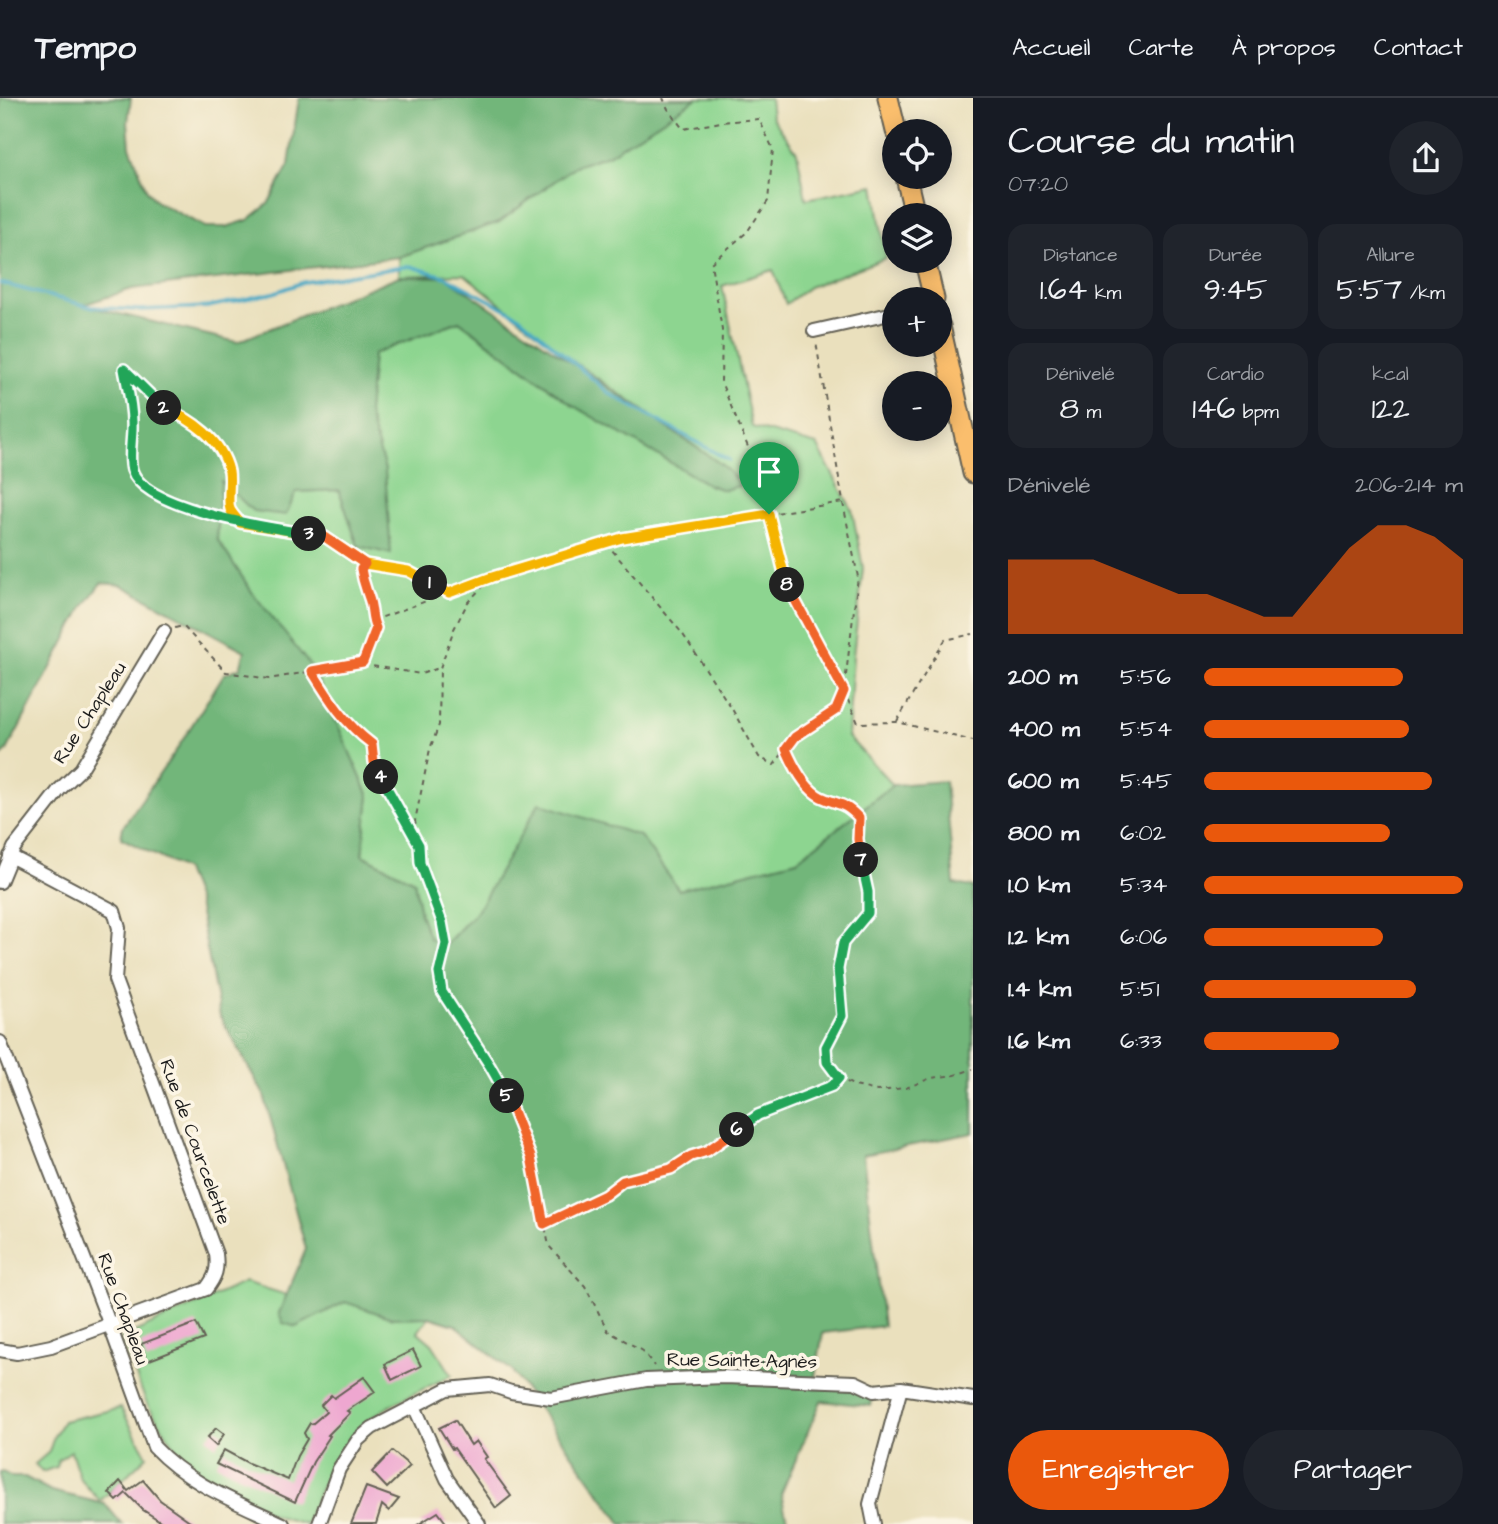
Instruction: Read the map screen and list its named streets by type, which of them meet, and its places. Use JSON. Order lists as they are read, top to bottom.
{
  "streets": {
    "street": ["Rue Chapleau", "Rue de Courcelette", "Rue Sainte-Agnès"]
  },
  "crossings": [
    ["Rue Chapleau", "Rue de Courcelette"]
  ],
  "page": {
    "header": "Tempo",
    "nav": [
      "Accueil",
      "Carte",
      "À propos",
      "Contact"
    ],
    "heading": ["Course du matin", "07:20"],
    "map_buttons": ["+", "−"],
    "stats": [
      ["Distance", "1.64 km"],
      ["Durée", "9:45"],
      ["Allure", "5:57 /km"],
      ["Dénivelé", "8 m"],
      ["Cardio", "146 bpm"],
      ["kcal", "122"]
    ],
    "pins": [
      "2",
      "3",
      "1",
      "8",
      "4",
      "7",
      "5",
      "6"
    ],
    "chart": ["Dénivelé", "206–214 m"],
    "list": [
      {
        "name": "200 m",
        "note": "5:56"
      },
      {
        "name": "400 m",
        "note": "5:54"
      },
      {
        "name": "600 m",
        "note": "5:45"
      },
      {
        "name": "800 m",
        "note": "6:02"
      },
      {
        "name": "1.0 km",
        "note": "5:34"
      },
      {
        "name": "1.2 km",
        "note": "6:06"
      },
      {
        "name": "1.4 km",
        "note": "5:51"
      },
      {
        "name": "1.6 km",
        "note": "6:33"
      }
    ],
    "buttons": ["Enregistrer", "Partager"]
  }
}
